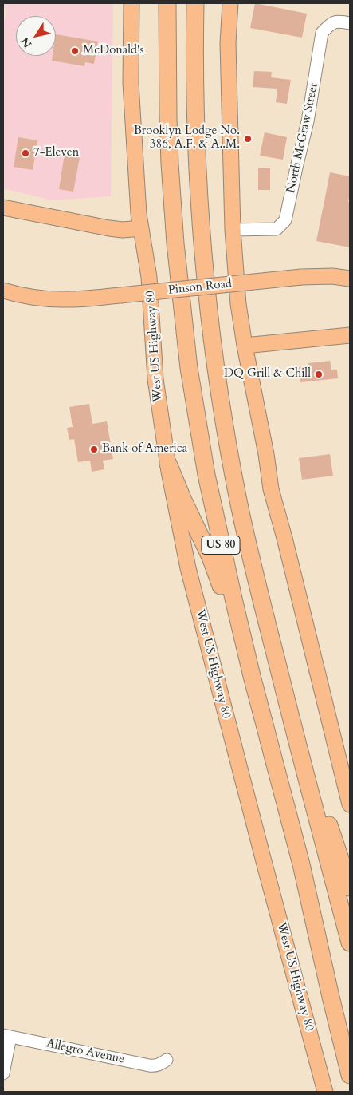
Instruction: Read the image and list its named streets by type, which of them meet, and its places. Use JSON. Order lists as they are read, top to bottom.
{
  "streets": {
    "highway": ["US 80"],
    "main road": ["Pinson Road", "West US Highway 80"],
    "street": ["North McGraw Street", "Allegro Avenue"]
  },
  "places": [
    "McDonald's",
    "Brooklyn Lodge No. 386, A.F. & A..M.",
    "7-Eleven",
    "DQ Grill & Chill",
    "Bank of America"
  ],
  "north": "bottom left"
}
